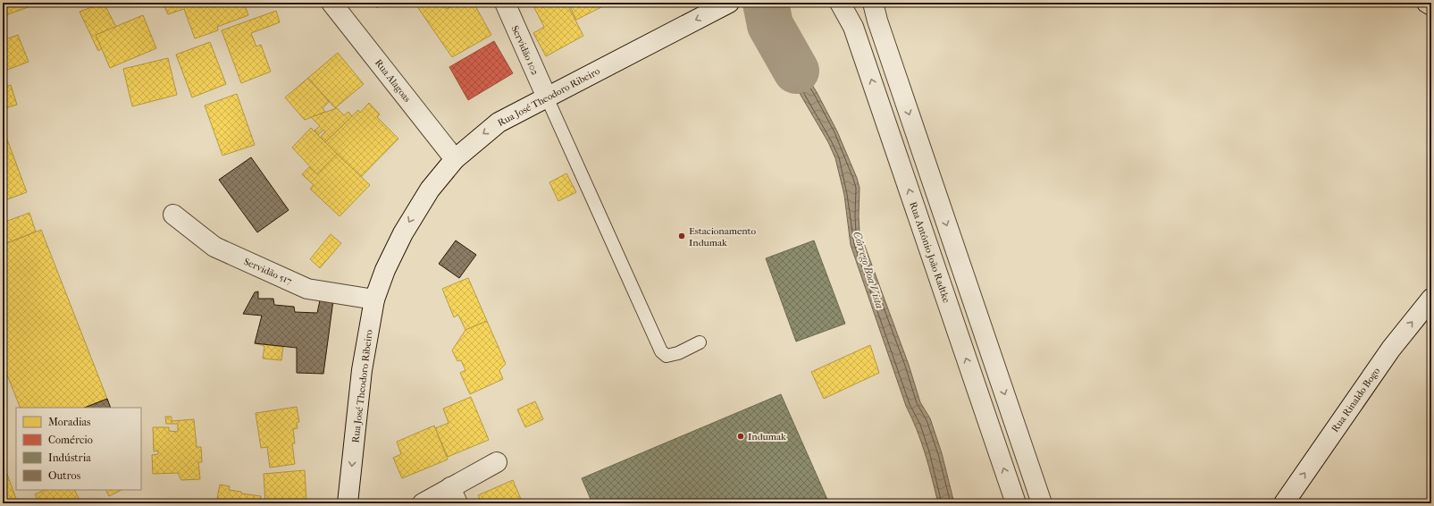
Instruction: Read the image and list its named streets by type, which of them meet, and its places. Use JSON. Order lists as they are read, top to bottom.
{
  "streets": {
    "street": [
      "Servidão 102",
      "Rua Alagoas",
      "Rua José Theodoro Ribeiro",
      "Rua Antônio João Radtke",
      "Servidão 517",
      "Rua Rinaldo Bogo"
    ]
  },
  "crossings": [
    ["Servidão 102", "Rua José Theodoro Ribeiro"],
    ["Rua Alagoas", "Rua José Theodoro Ribeiro"],
    ["Rua José Theodoro Ribeiro", "Servidão 517"]
  ],
  "one_way": ["Rua José Theodoro Ribeiro", "Rua Rinaldo Bogo"],
  "water": ["Córrego Boa Vista"],
  "places": ["Estacionamento Indumak", "Indumak"],
  "legend": [
    "Moradias",
    "Comércio",
    "Indústria",
    "Outros"
  ]
}
